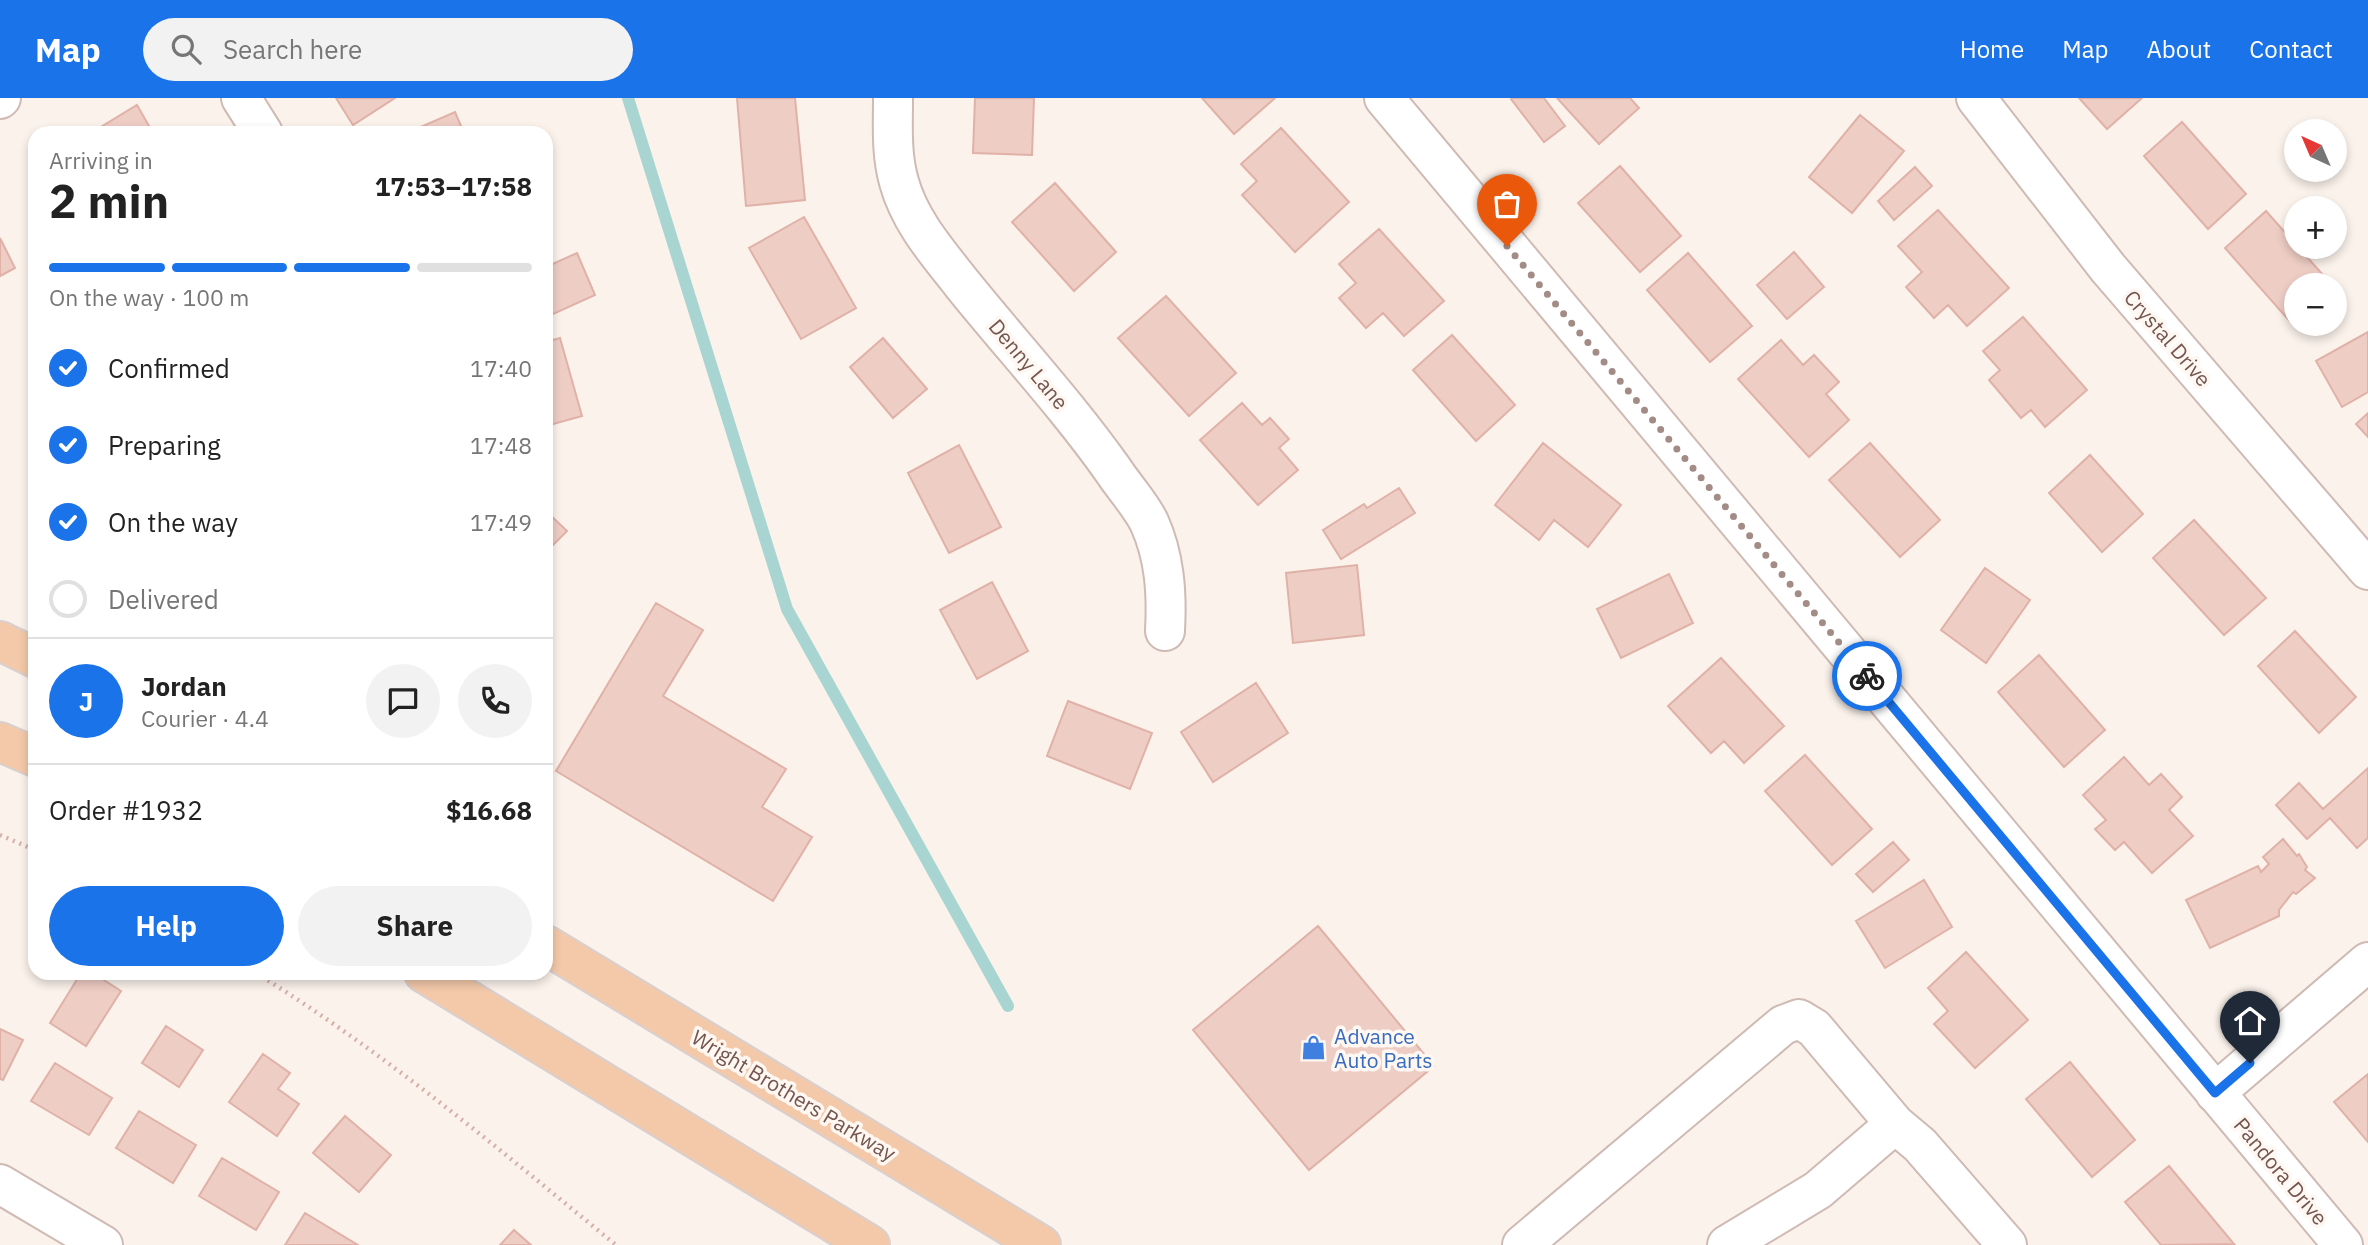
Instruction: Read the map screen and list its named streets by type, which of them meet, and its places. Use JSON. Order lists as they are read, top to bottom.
{
  "streets": {
    "main road": ["Wright Brothers Parkway"],
    "street": ["Crystal Drive", "Denny Lane", "Pandora Drive"]
  },
  "places": {
    "shop": ["Advance Auto Parts"]
  },
  "north": "top left",
  "page": {
    "header": "Map",
    "search": "Search here",
    "nav": [
      "Home",
      "Map",
      "About",
      "Contact"
    ],
    "map_buttons": ["+", "−"],
    "heading": ["2 min", "Arriving in", "17:53–17:58"],
    "panel": [
      "Jordan",
      "Courier · 4.4",
      "Order #1932",
      "$16.68"
    ],
    "bar": "On the way · 100 m",
    "list": [
      ["Confirmed", "17:40"],
      ["Preparing", "17:48"],
      ["On the way", "17:49"],
      "Delivered"
    ],
    "round": "J",
    "buttons": ["Help", "Share"]
  }
}
